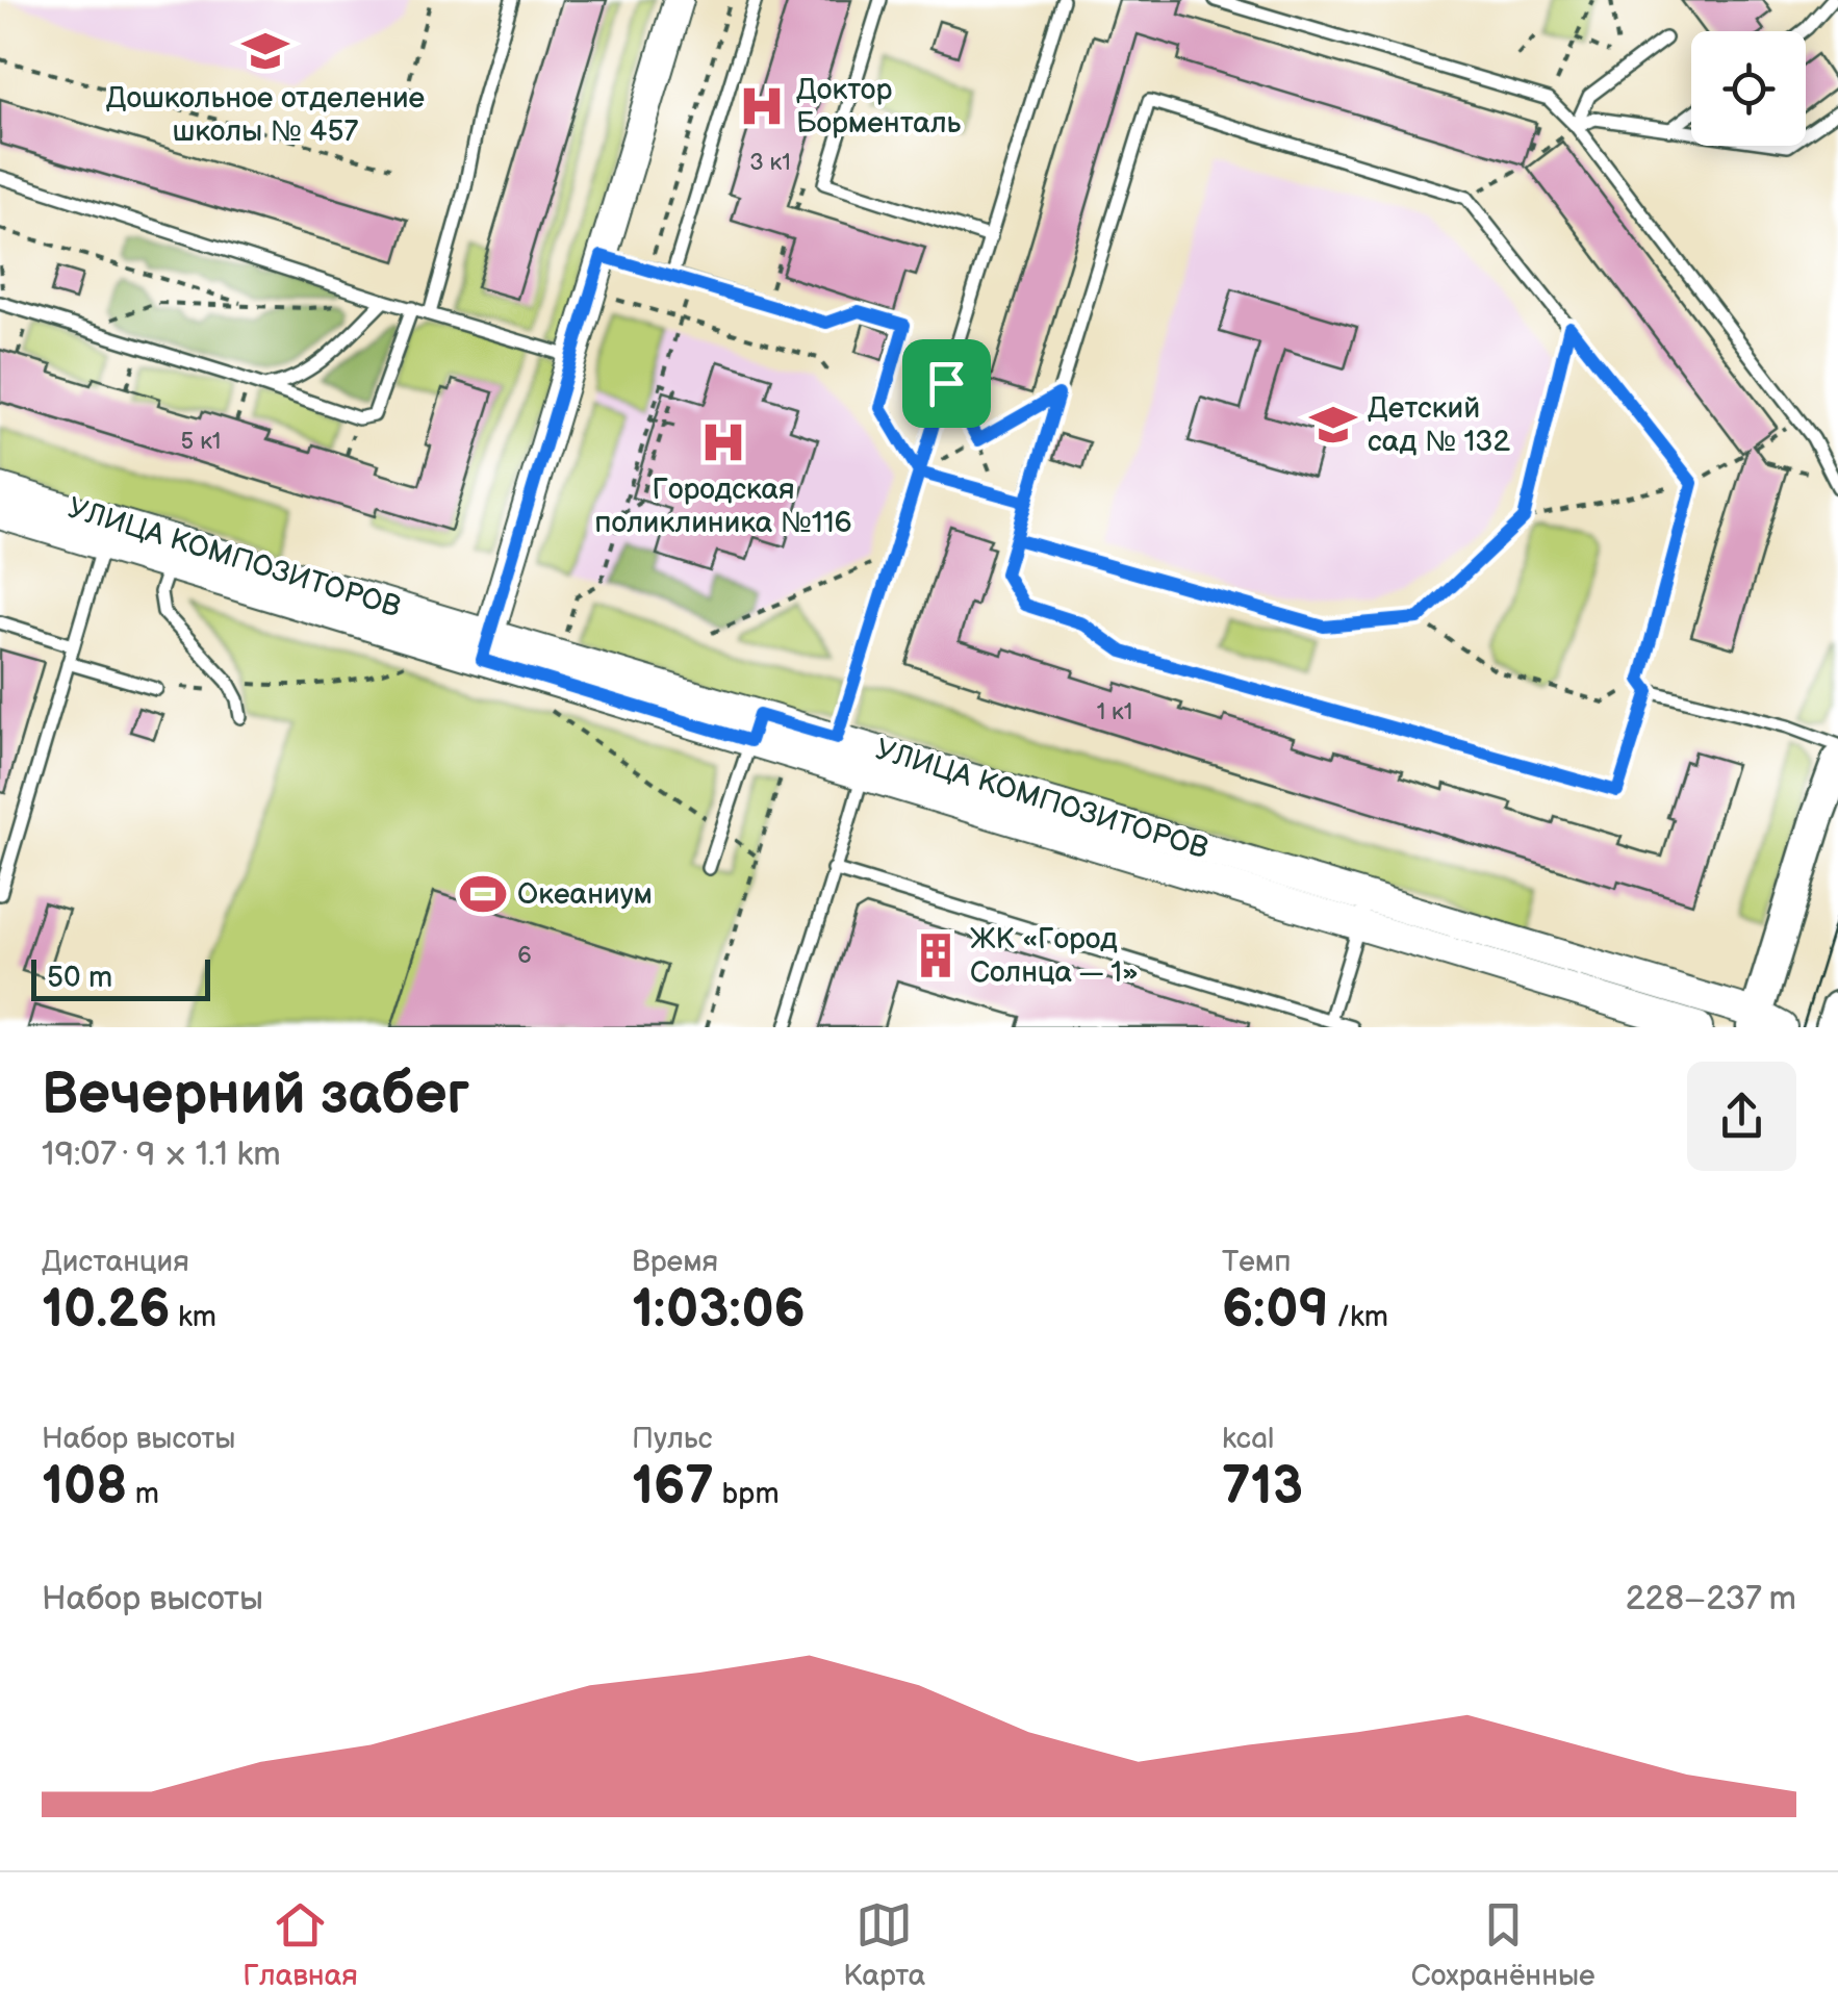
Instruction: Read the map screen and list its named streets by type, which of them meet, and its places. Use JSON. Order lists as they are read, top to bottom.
{
  "streets": {
    "street": ["УЛИЦА КОМПОЗИТОРОВ"]
  },
  "places": {
    "school or university": ["Дошкольное отделение школы № 457", "Детский сад № 132"],
    "hospital": ["Доктор Борменталь", "Городская поликлиника №116"],
    "sports": ["Океаниум"],
    "building": ["ЖК «Город Солнца — 1»"]
  },
  "house_numbers": [
    "3 к1",
    "5 к1",
    "1 к1",
    "6"
  ],
  "scale_bar": "50 m",
  "page": {
    "scale": "50 m",
    "heading": ["Вечерний забег", "19:07 · 9 × 1.1 km"],
    "stats": [
      ["Дистанция", "10.26 km"],
      ["Время", "1:03:06"],
      ["Темп", "6:09 /km"],
      ["Набор высоты", "108 m"],
      ["Пульс", "167 bpm"],
      ["kcal", "713"]
    ],
    "chart": ["Набор высоты", "228–237 m"],
    "tabs": ["Главная", "Карта", "Сохранённые"]
  }
}
